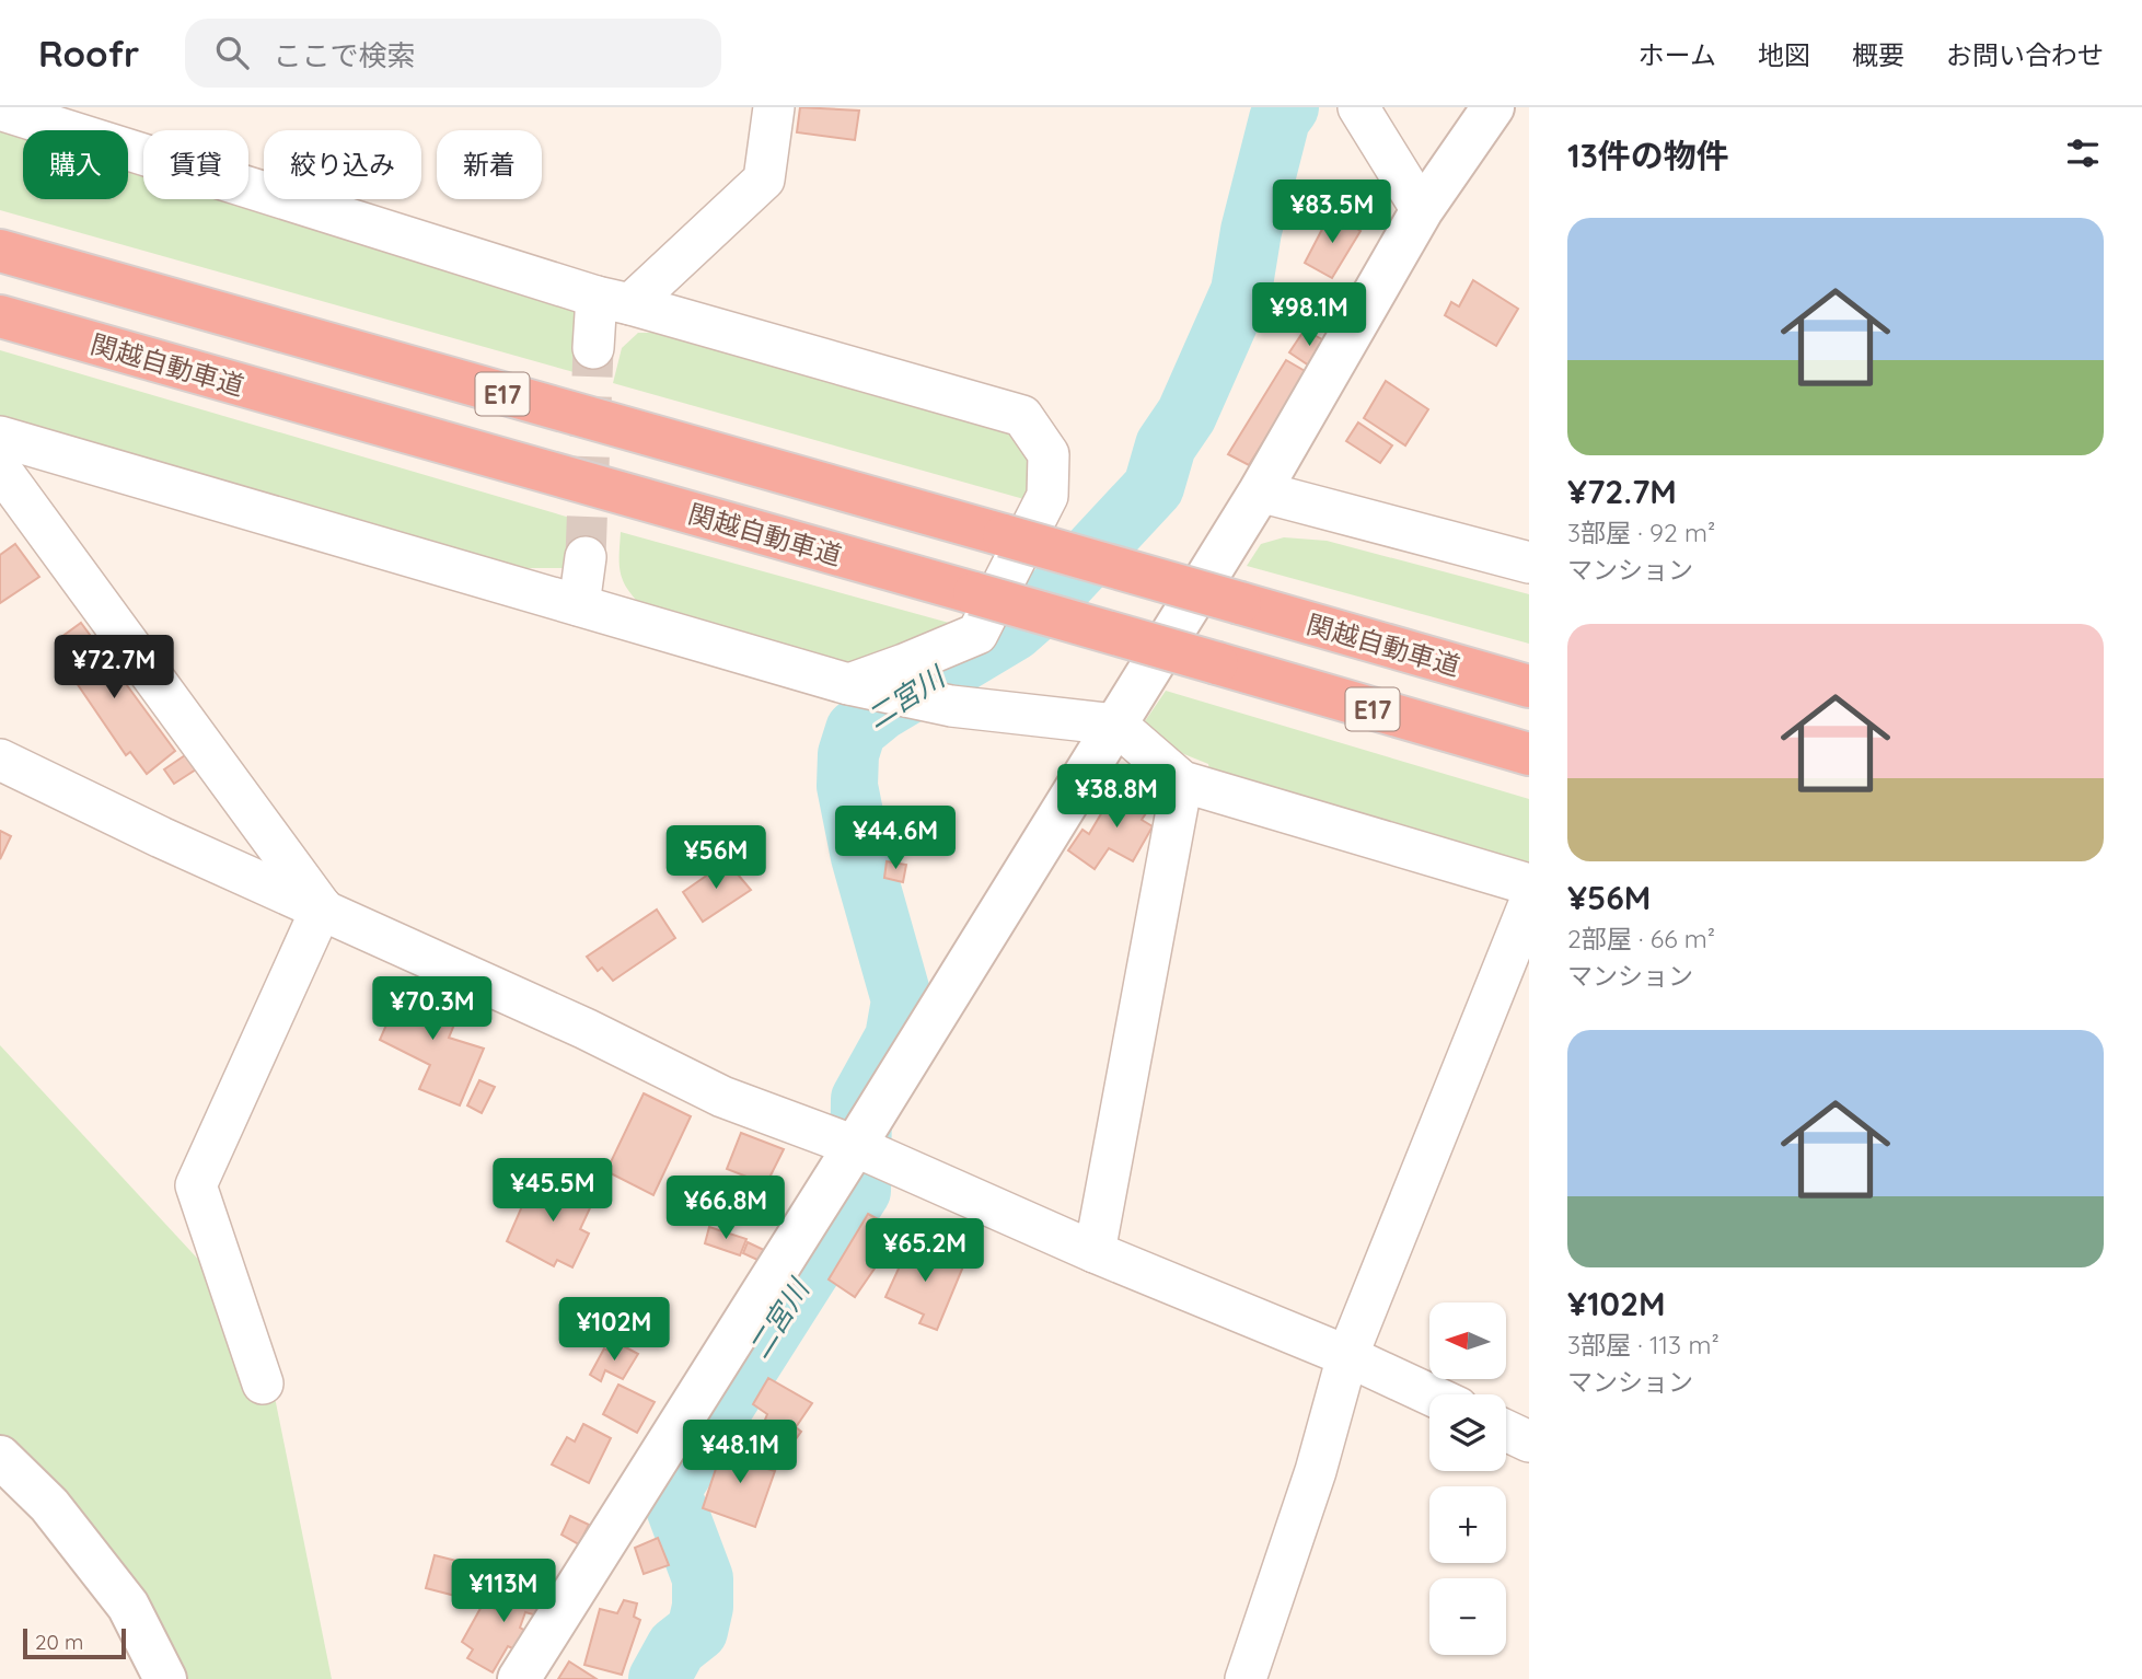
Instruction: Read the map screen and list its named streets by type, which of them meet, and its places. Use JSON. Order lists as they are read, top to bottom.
{
  "streets": {
    "highway": ["関越自動車道", "E17"]
  },
  "water": ["二宮川"],
  "scale_bar": "20 m",
  "north": "left",
  "page": {
    "header": "Roofr",
    "search": "ここで検索",
    "nav": [
      "ホーム",
      "地図",
      "概要",
      "お問い合わせ"
    ],
    "heading": "13件の物件",
    "chip": [
      "購入",
      "賃貸",
      "絞り込み",
      "新着"
    ],
    "price": [
      "¥83.5M",
      "¥98.1M",
      "¥72.7M",
      "¥38.8M",
      "¥44.6M",
      "¥56M",
      "¥70.3M",
      "¥45.5M",
      "¥66.8M",
      "¥65.2M",
      "¥102M",
      "¥48.1M",
      "¥113M"
    ],
    "list": [
      {
        "name": "¥72.7M",
        "note": "3部屋 · 92 m² · マンション"
      },
      {
        "name": "¥56M",
        "note": "2部屋 · 66 m² · マンション"
      },
      {
        "name": "¥102M",
        "note": "3部屋 · 113 m² · マンション"
      }
    ],
    "map_buttons": ["+", "−"],
    "scale": "20 m"
  }
}
